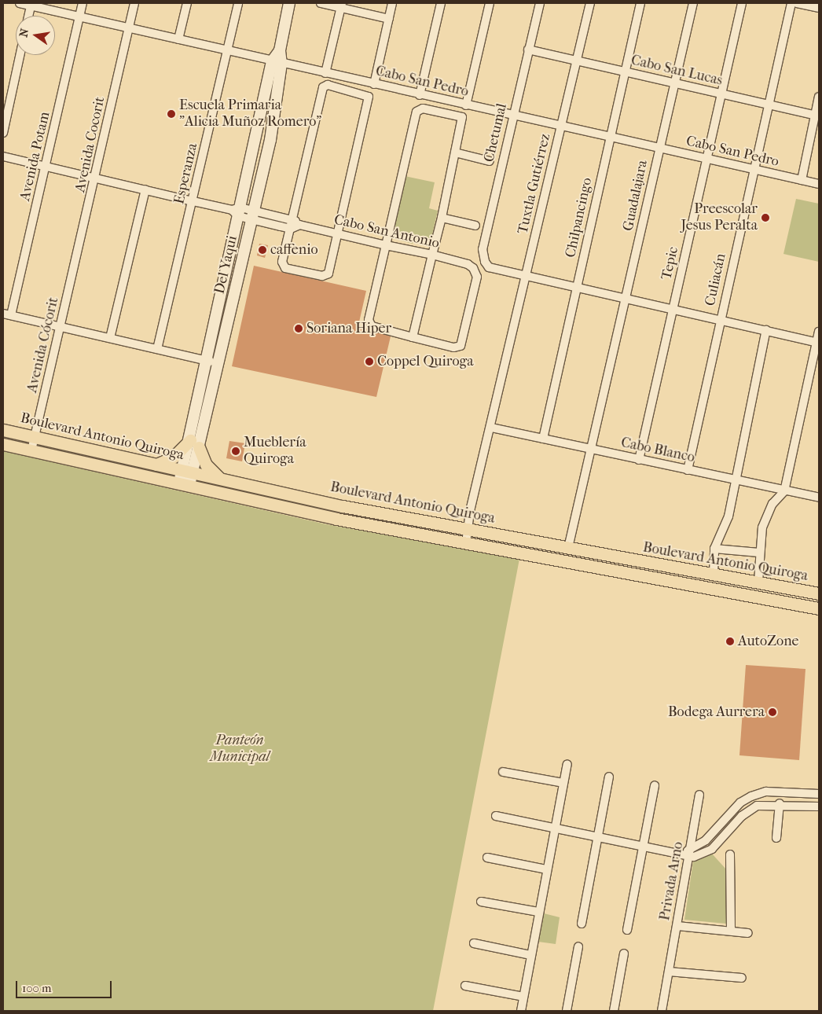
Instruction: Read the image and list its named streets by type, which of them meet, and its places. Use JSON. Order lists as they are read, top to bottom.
{
  "streets": {
    "main road": ["Del Yaqui", "Boulevard Antonio Quiroga"],
    "street": [
      "Cabo San Lucas",
      "Cabo San Pedro",
      "Chetumal",
      "Avenida Cocorit",
      "Avenida Potam",
      "Esperanza",
      "Tuxtla Gutiérrez",
      "Guadalajara",
      "Chilpancingo",
      "Cabo San Antonio",
      "Tepic",
      "Culiacán",
      "Avenida Cócorit",
      "Cabo Blanco",
      "Privada Arno"
    ]
  },
  "crossings": [
    ["Cabo San Lucas", "Chetumal"],
    ["Cabo San Lucas", "Tuxtla Gutiérrez"],
    ["Cabo San Lucas", "Guadalajara"],
    ["Cabo San Lucas", "Chilpancingo"],
    ["Cabo San Lucas", "Tepic"],
    ["Cabo San Lucas", "Culiacán"],
    ["Cabo San Pedro", "Chetumal"],
    ["Cabo San Pedro", "Avenida Cocorit"],
    ["Cabo San Pedro", "Avenida Potam"],
    ["Cabo San Pedro", "Esperanza"],
    ["Cabo San Pedro", "Tuxtla Gutiérrez"],
    ["Cabo San Pedro", "Guadalajara"],
    ["Cabo San Pedro", "Chilpancingo"],
    ["Cabo San Pedro", "Tepic"],
    ["Cabo San Pedro", "Del Yaqui"],
    ["Cabo San Pedro", "Culiacán"],
    ["Chetumal", "Tuxtla Gutiérrez"],
    ["Avenida Cocorit", "Avenida Cócorit"],
    ["Tuxtla Gutiérrez", "Boulevard Antonio Quiroga"],
    ["Tuxtla Gutiérrez", "Cabo Blanco"],
    ["Guadalajara", "Boulevard Antonio Quiroga"],
    ["Guadalajara", "Cabo Blanco"],
    ["Chilpancingo", "Cabo Blanco"],
    ["Tepic", "Cabo Blanco"],
    ["Del Yaqui", "Boulevard Antonio Quiroga"],
    ["Culiacán", "Cabo Blanco"],
    ["Avenida Cócorit", "Boulevard Antonio Quiroga"]
  ],
  "parks": ["Panteón Municipal"],
  "places": [
    "Escuela Primaria \"Alicia Muñoz Romero\"",
    "Preescolar Jesus Peralta",
    "caffenio",
    "Soriana Hiper",
    "Coppel Quiroga",
    "Mueblería Quiroga",
    "AutoZone",
    "Bodega Aurrera"
  ],
  "scale_bar": "100 m",
  "north": "left"
}
